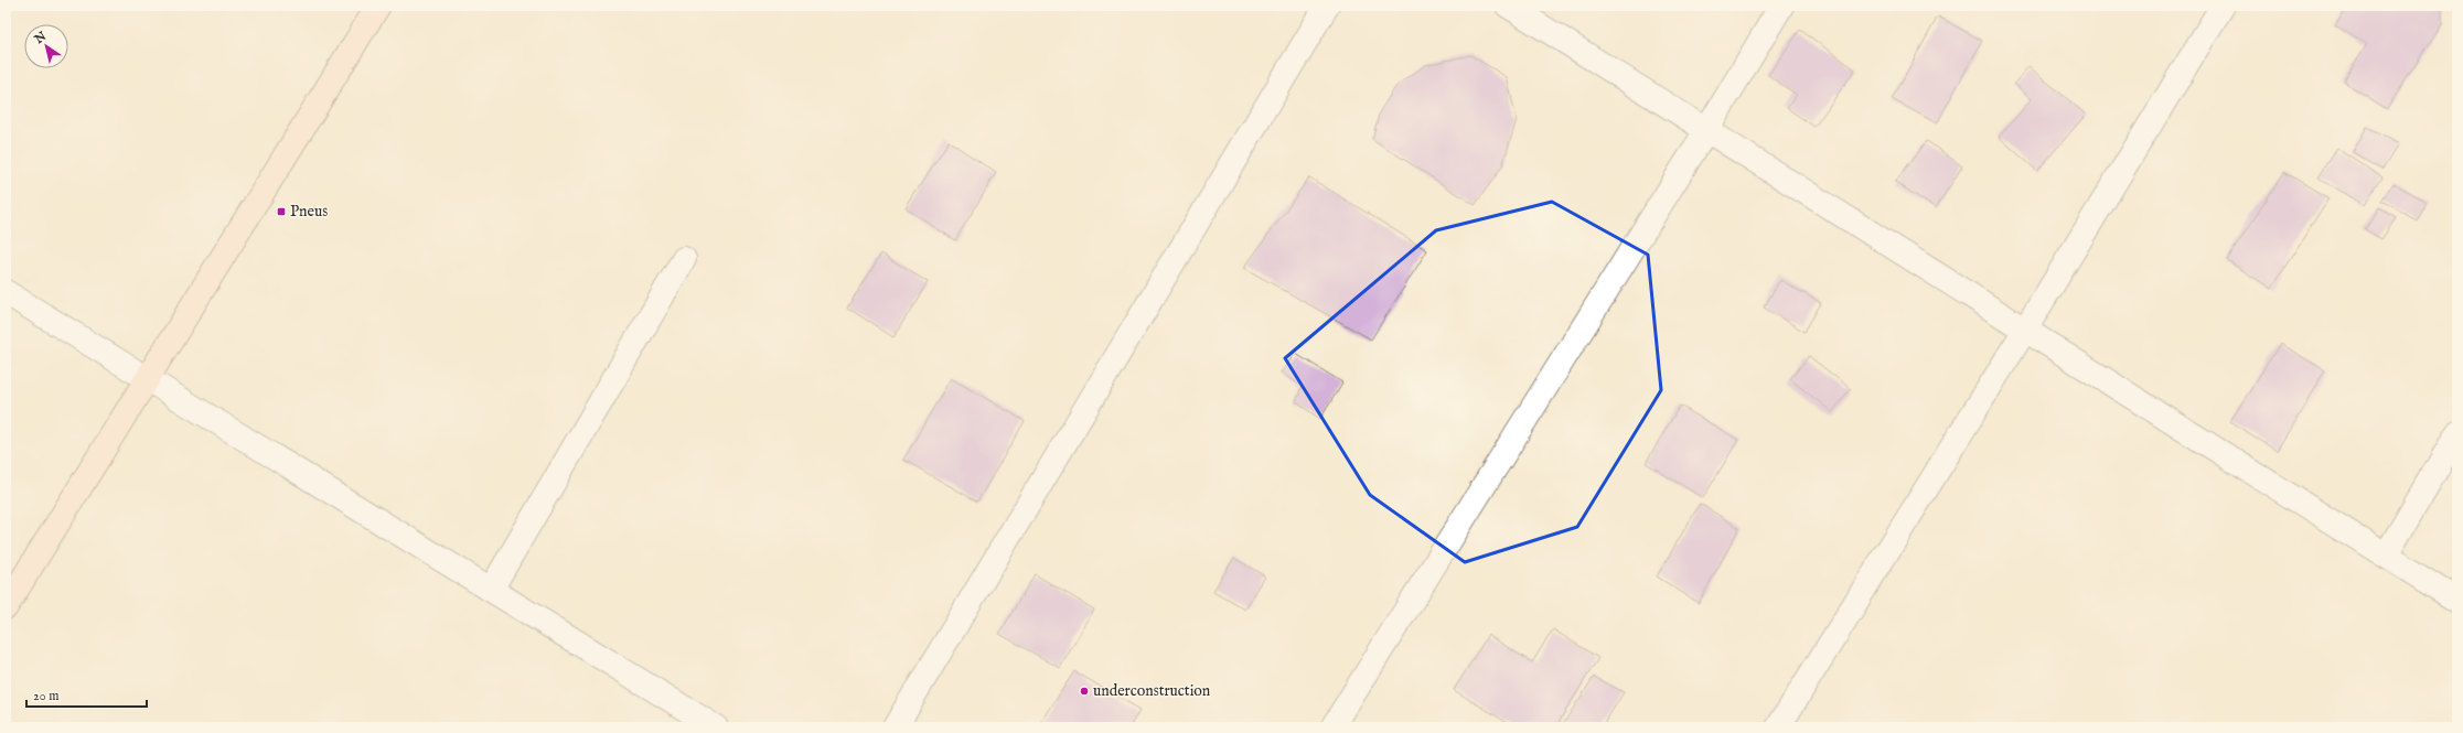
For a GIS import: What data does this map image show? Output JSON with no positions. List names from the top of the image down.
{
  "places": {
    "transit": ["Pneus"],
    "other": ["underconstruction"]
  },
  "scale_bar": "20 m",
  "north": "top left"
}
